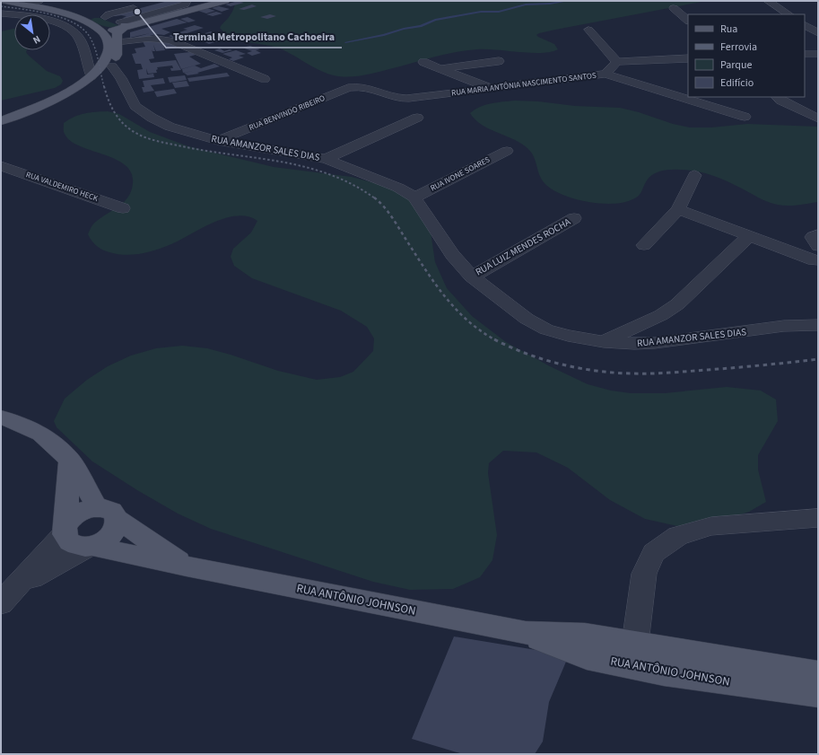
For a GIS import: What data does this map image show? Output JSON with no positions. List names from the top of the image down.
{
  "streets": {
    "main road": ["RUA ANTÔNIO JOHNSON"],
    "street": [
      "RUA MARIA ANTÔNIA NASCIMENTO SANTOS",
      "RUA BENVINDO RIBEIRO",
      "RUA AMANZOR SALES DIAS",
      "RUA IVONE SOARES",
      "RUA VALDEMIRO HECK",
      "RUA LUIZ MENDES ROCHA"
    ]
  },
  "crossings": [
    ["RUA MARIA ANTÔNIA NASCIMENTO SANTOS", "RUA BENVINDO RIBEIRO"],
    ["RUA BENVINDO RIBEIRO", "RUA AMANZOR SALES DIAS"],
    ["RUA AMANZOR SALES DIAS", "RUA IVONE SOARES"],
    ["RUA AMANZOR SALES DIAS", "RUA LUIZ MENDES ROCHA"]
  ],
  "places": ["Terminal Metropolitano Cachoeira"],
  "legend": [
    "Rua",
    "Ferrovia",
    "Parque",
    "Edifício"
  ],
  "north": "bottom right"
}
